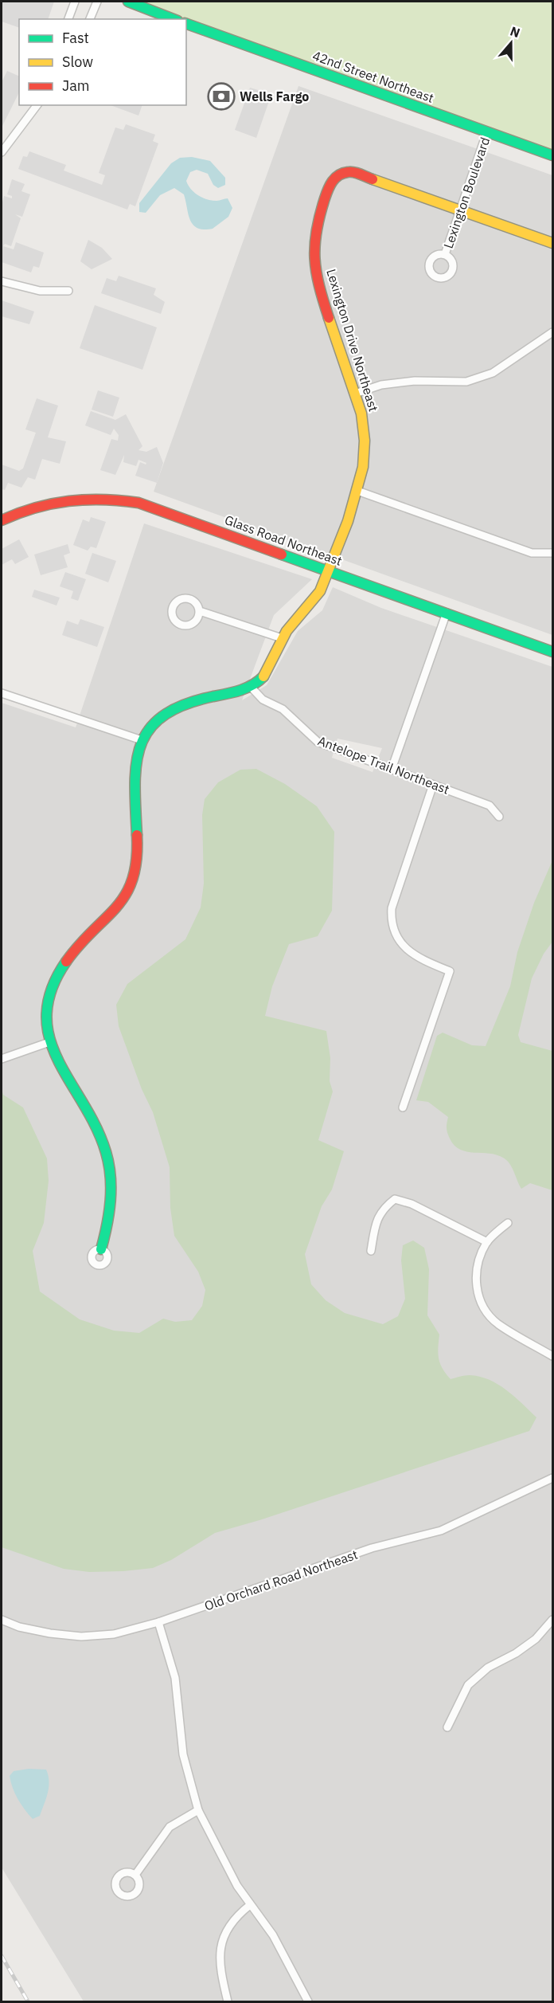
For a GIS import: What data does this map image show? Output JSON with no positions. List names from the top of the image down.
{
  "streets": {
    "street": [
      "42nd Street Northeast",
      "Lexington Boulevard",
      "Lexington Drive Northeast",
      "Glass Road Northeast",
      "Antelope Trail Northeast",
      "Old Orchard Road Northeast"
    ]
  },
  "crossings": [
    ["42nd Street Northeast", "Lexington Boulevard"],
    ["Lexington Boulevard", "Lexington Drive Northeast"],
    ["Lexington Drive Northeast", "Glass Road Northeast"],
    ["Lexington Drive Northeast", "Antelope Trail Northeast"]
  ],
  "places": {
    "bank": ["Wells Fargo"]
  },
  "legend": ["Fast", "Slow", "Jam"],
  "north": "top"
}
